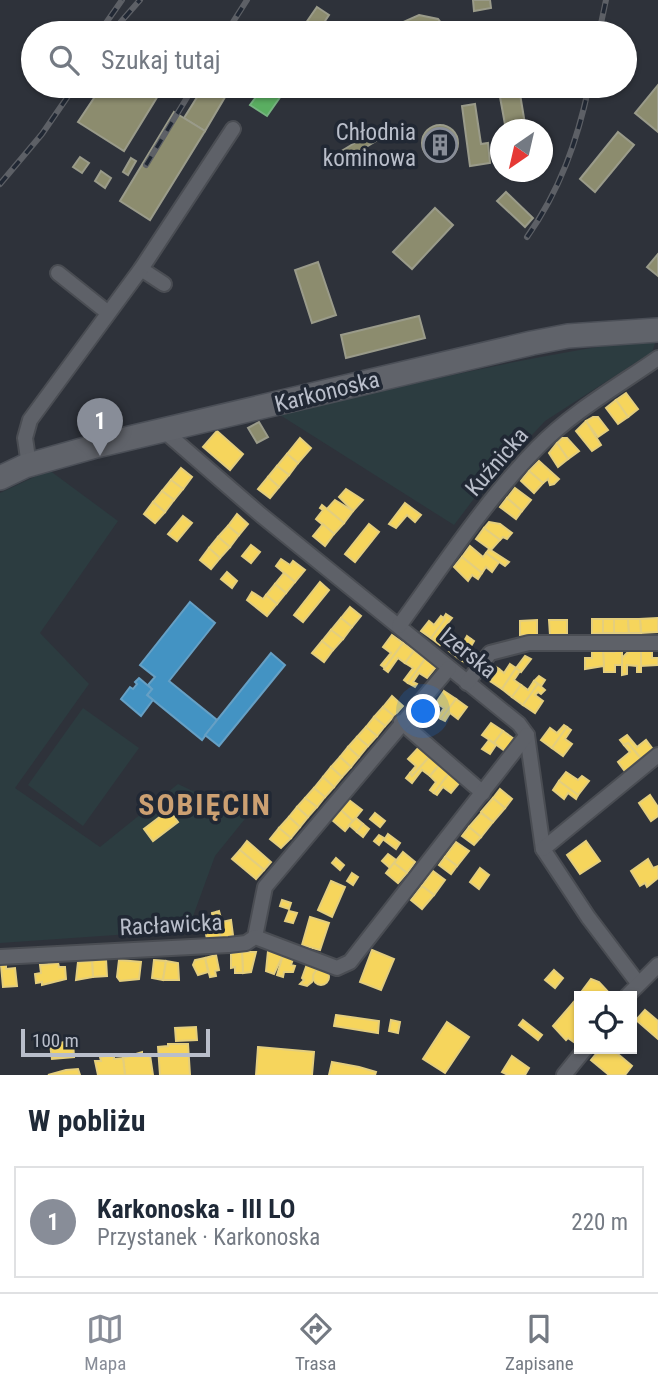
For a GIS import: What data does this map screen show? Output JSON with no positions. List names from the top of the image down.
{
  "streets": {
    "main road": ["Karkonoska"],
    "street": ["Kuźnicka", "Izerska", "Racławicka"]
  },
  "crossings": [
    ["Karkonoska", "Izerska"],
    ["Kuźnicka", "Izerska"]
  ],
  "districts": ["SOBIĘCIN"],
  "places": {
    "building": ["Chłodnia kominowa"]
  },
  "scale_bar": "100 m",
  "north": "bottom left",
  "page": {
    "search": "Szukaj tutaj",
    "pins": "1",
    "scale": "100 m",
    "heading": "W pobliżu",
    "list": [
      {
        "mark": "1",
        "name": "Karkonoska - III LO",
        "note": "Przystanek · Karkonoska",
        "value": "220 m"
      }
    ],
    "nav": ["Mapa", "Trasa", "Zapisane"]
  }
}
